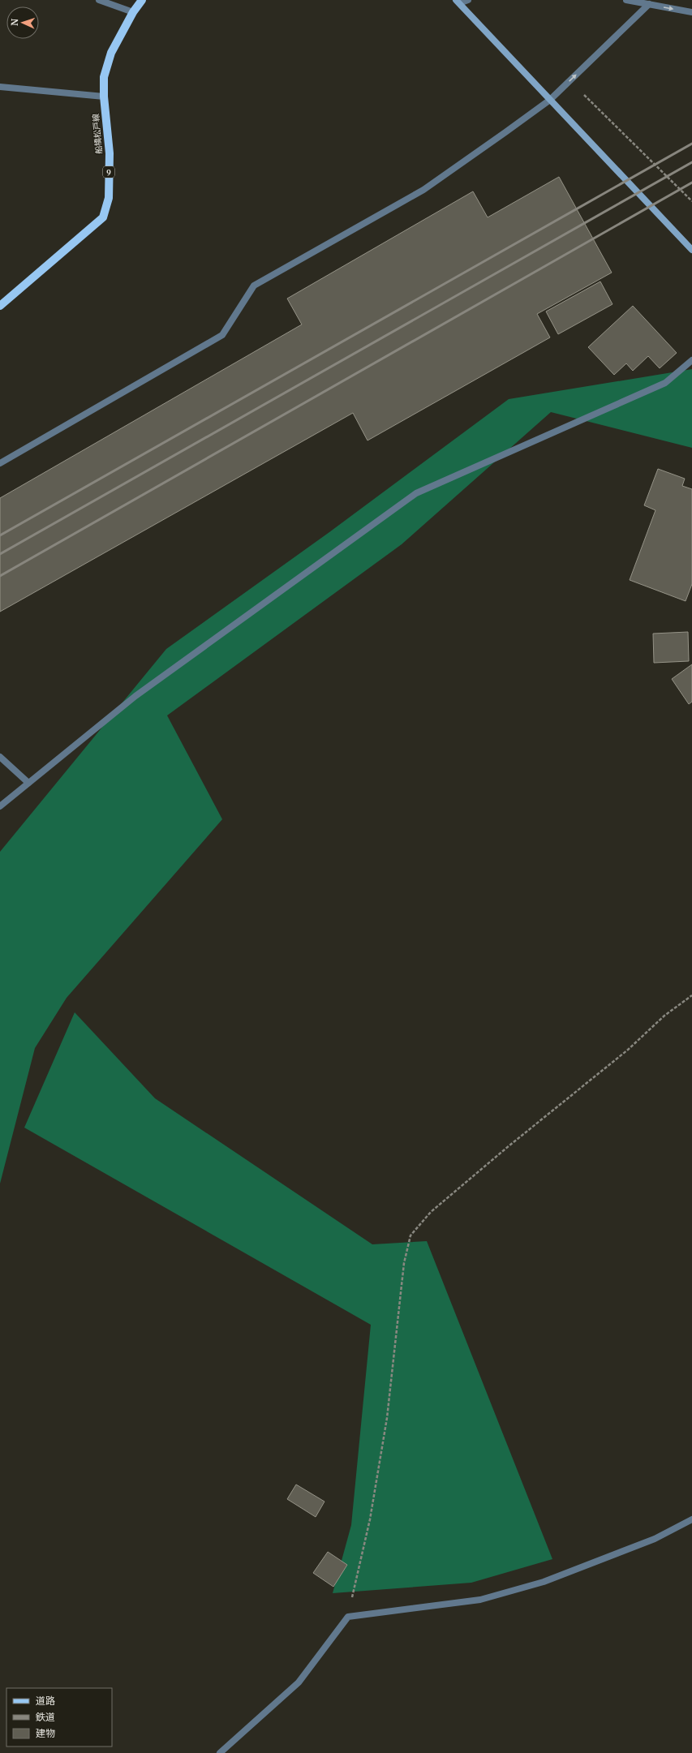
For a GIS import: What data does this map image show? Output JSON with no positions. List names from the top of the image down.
{
  "streets": {
    "main road": ["船橋松戸線", "9"]
  },
  "legend": ["道路", "鉄道", "建物"],
  "north": "left"
}
